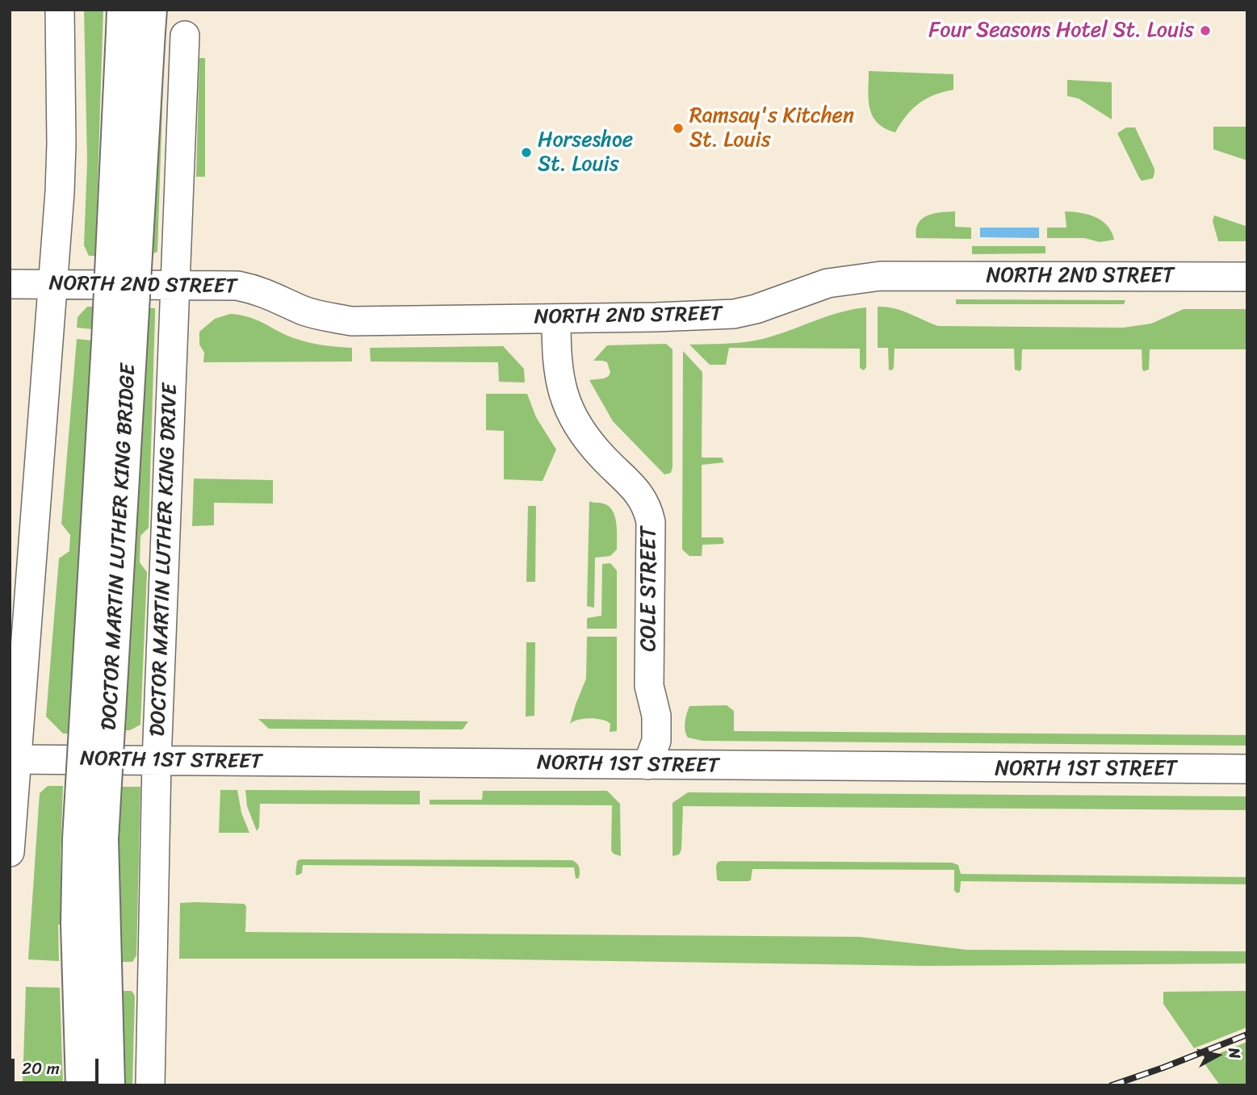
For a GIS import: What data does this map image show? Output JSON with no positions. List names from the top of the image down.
{
  "streets": {
    "main road": ["DOCTOR MARTIN LUTHER KING BRIDGE"],
    "street": [
      "NORTH 2ND STREET",
      "DOCTOR MARTIN LUTHER KING DRIVE",
      "COLE STREET",
      "NORTH 1ST STREET"
    ]
  },
  "crossings": [
    ["NORTH 2ND STREET", "DOCTOR MARTIN LUTHER KING DRIVE"],
    ["NORTH 2ND STREET", "COLE STREET"],
    ["DOCTOR MARTIN LUTHER KING DRIVE", "NORTH 1ST STREET"],
    ["COLE STREET", "NORTH 1ST STREET"]
  ],
  "places": ["Four Seasons Hotel St. Louis", "Ramsay's Kitchen St. Louis", "Horseshoe St. Louis"],
  "scale_bar": "20 m",
  "north": "right"
}
